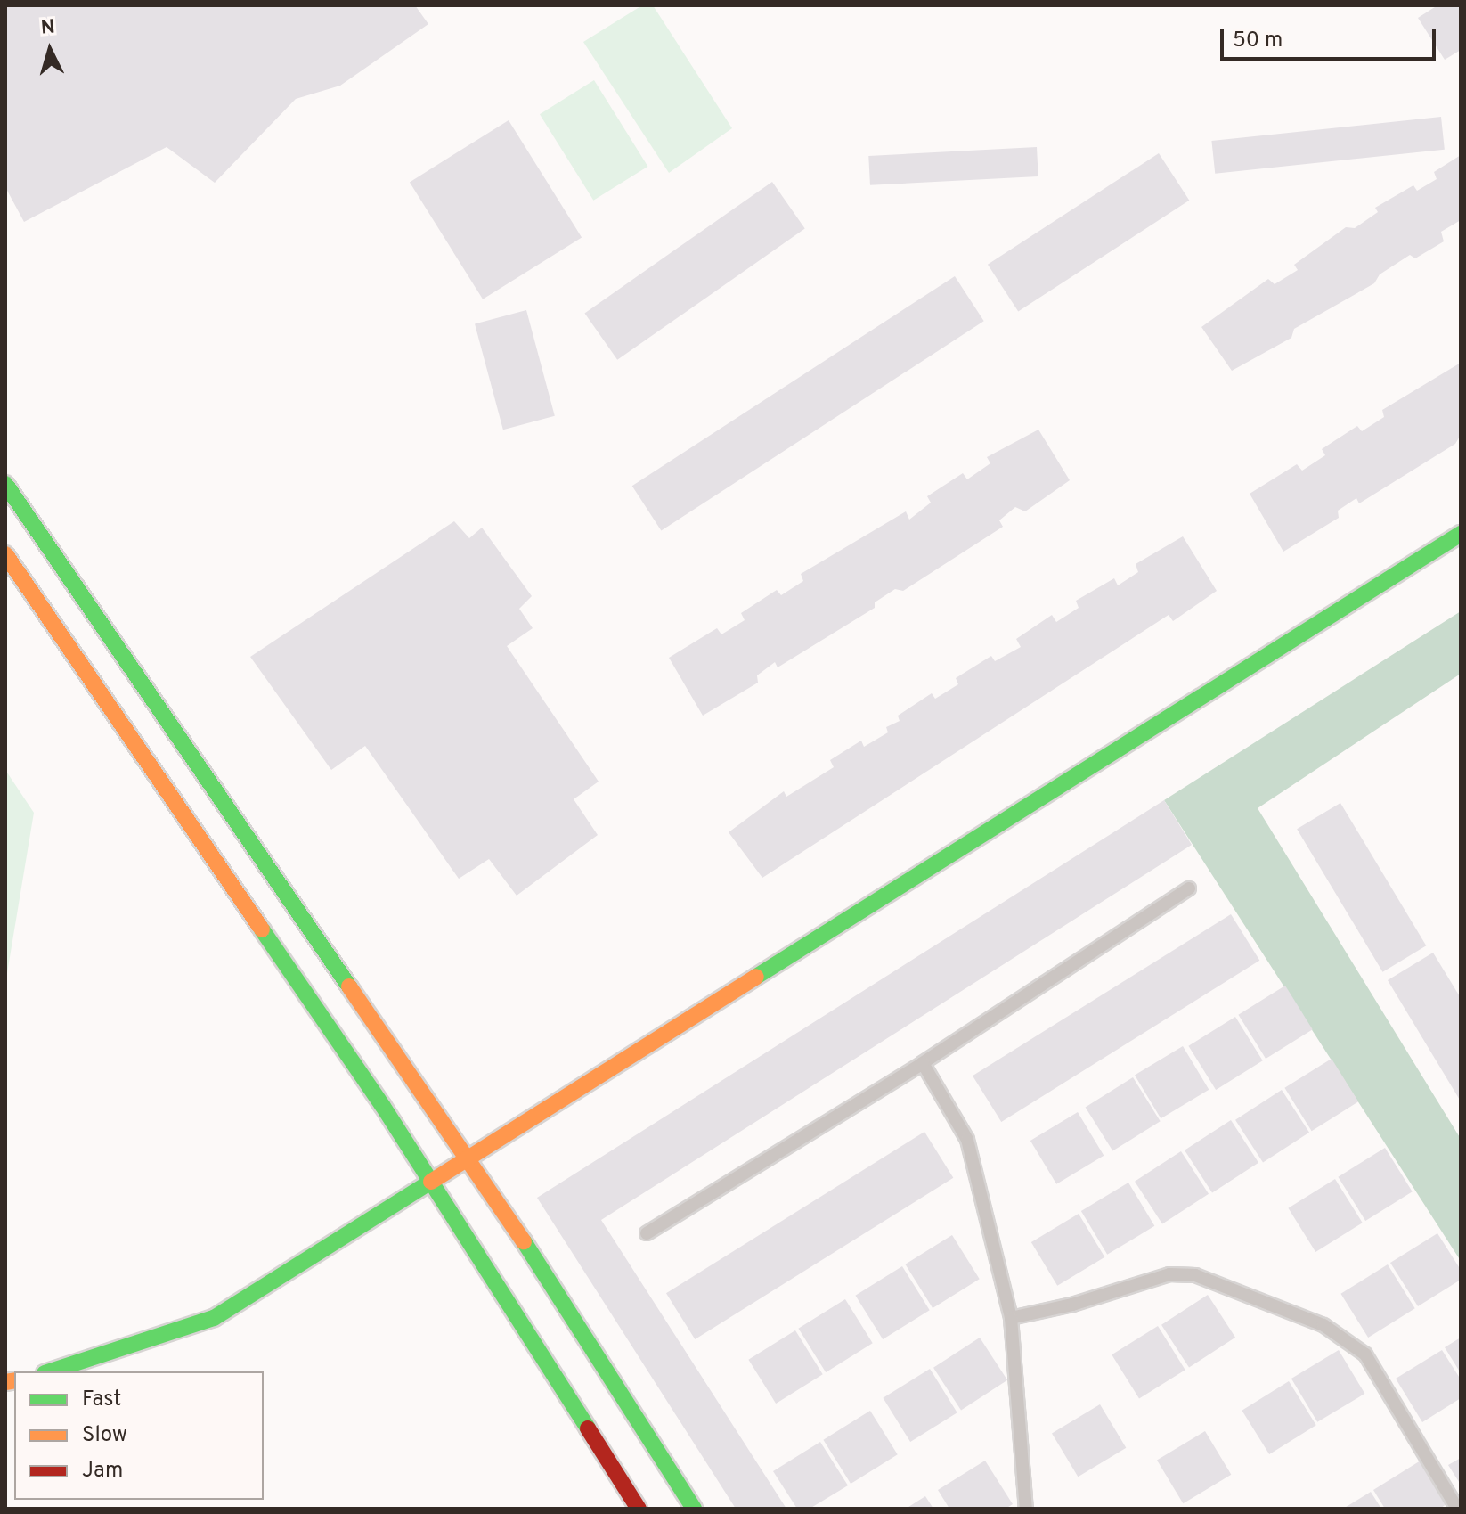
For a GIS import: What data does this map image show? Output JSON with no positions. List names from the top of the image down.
{
  "legend": ["Fast", "Slow", "Jam"],
  "scale_bar": "50 m",
  "north": "top"
}
